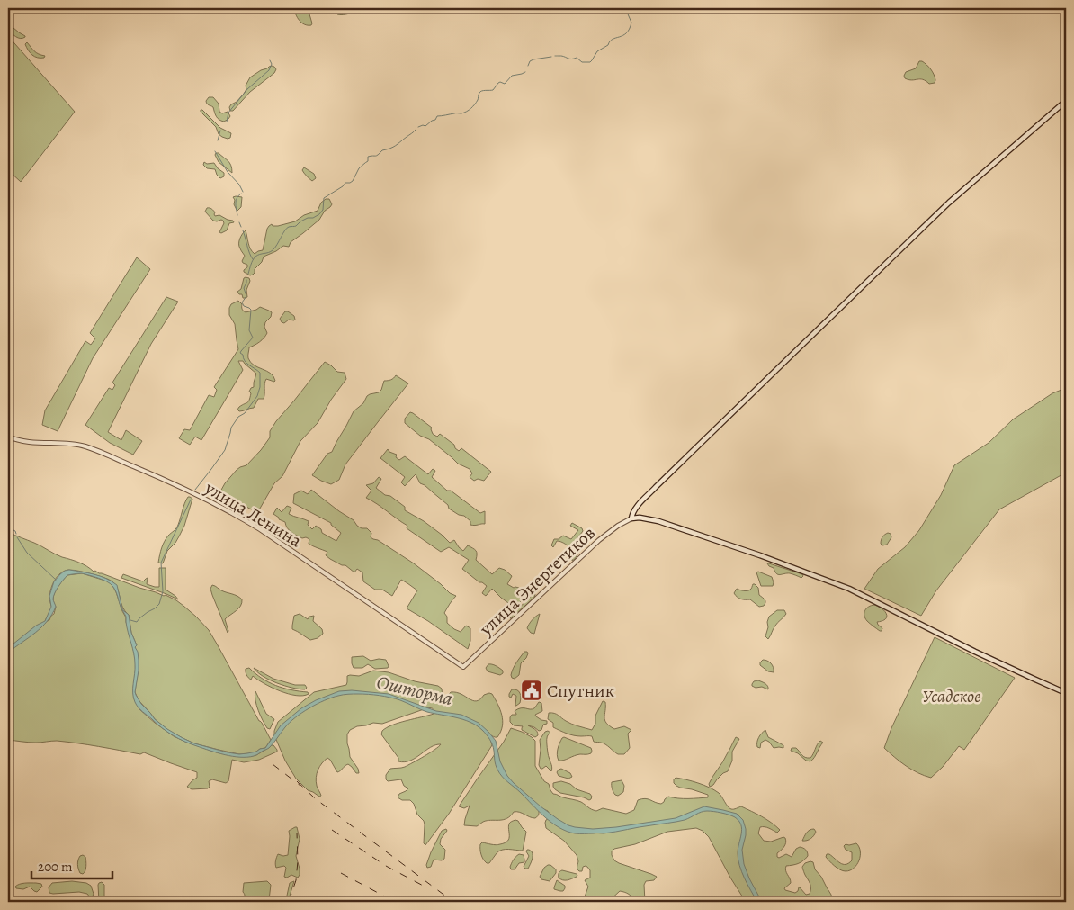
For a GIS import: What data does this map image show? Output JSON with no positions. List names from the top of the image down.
{
  "streets": {
    "street": ["улица Ленина", "улица Энергетиков"]
  },
  "crossings": [
    ["улица Ленина", "улица Энергетиков"]
  ],
  "water": ["Ошторма"],
  "parks": ["Усадское"],
  "places": {
    "public building": ["Спутник"]
  },
  "scale_bar": "200 m"
}
